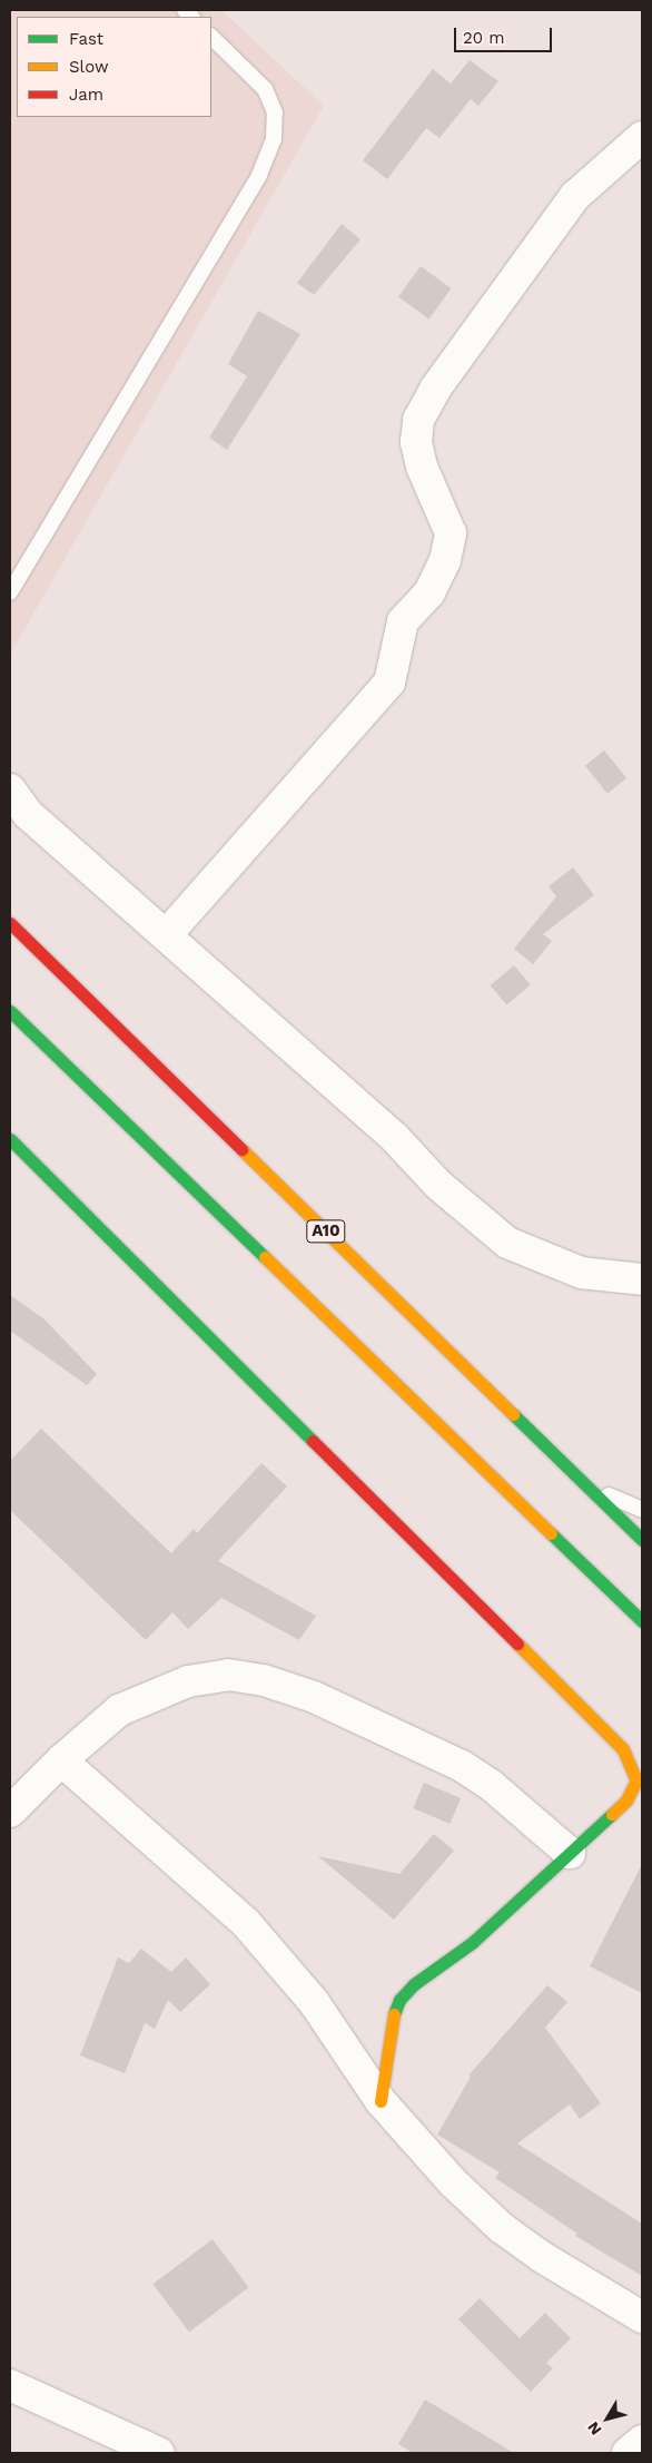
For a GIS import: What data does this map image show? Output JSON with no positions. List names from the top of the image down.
{
  "streets": {
    "main road": ["A10"]
  },
  "legend": ["Fast", "Slow", "Jam"],
  "scale_bar": "20 m",
  "north": "bottom left"
}
